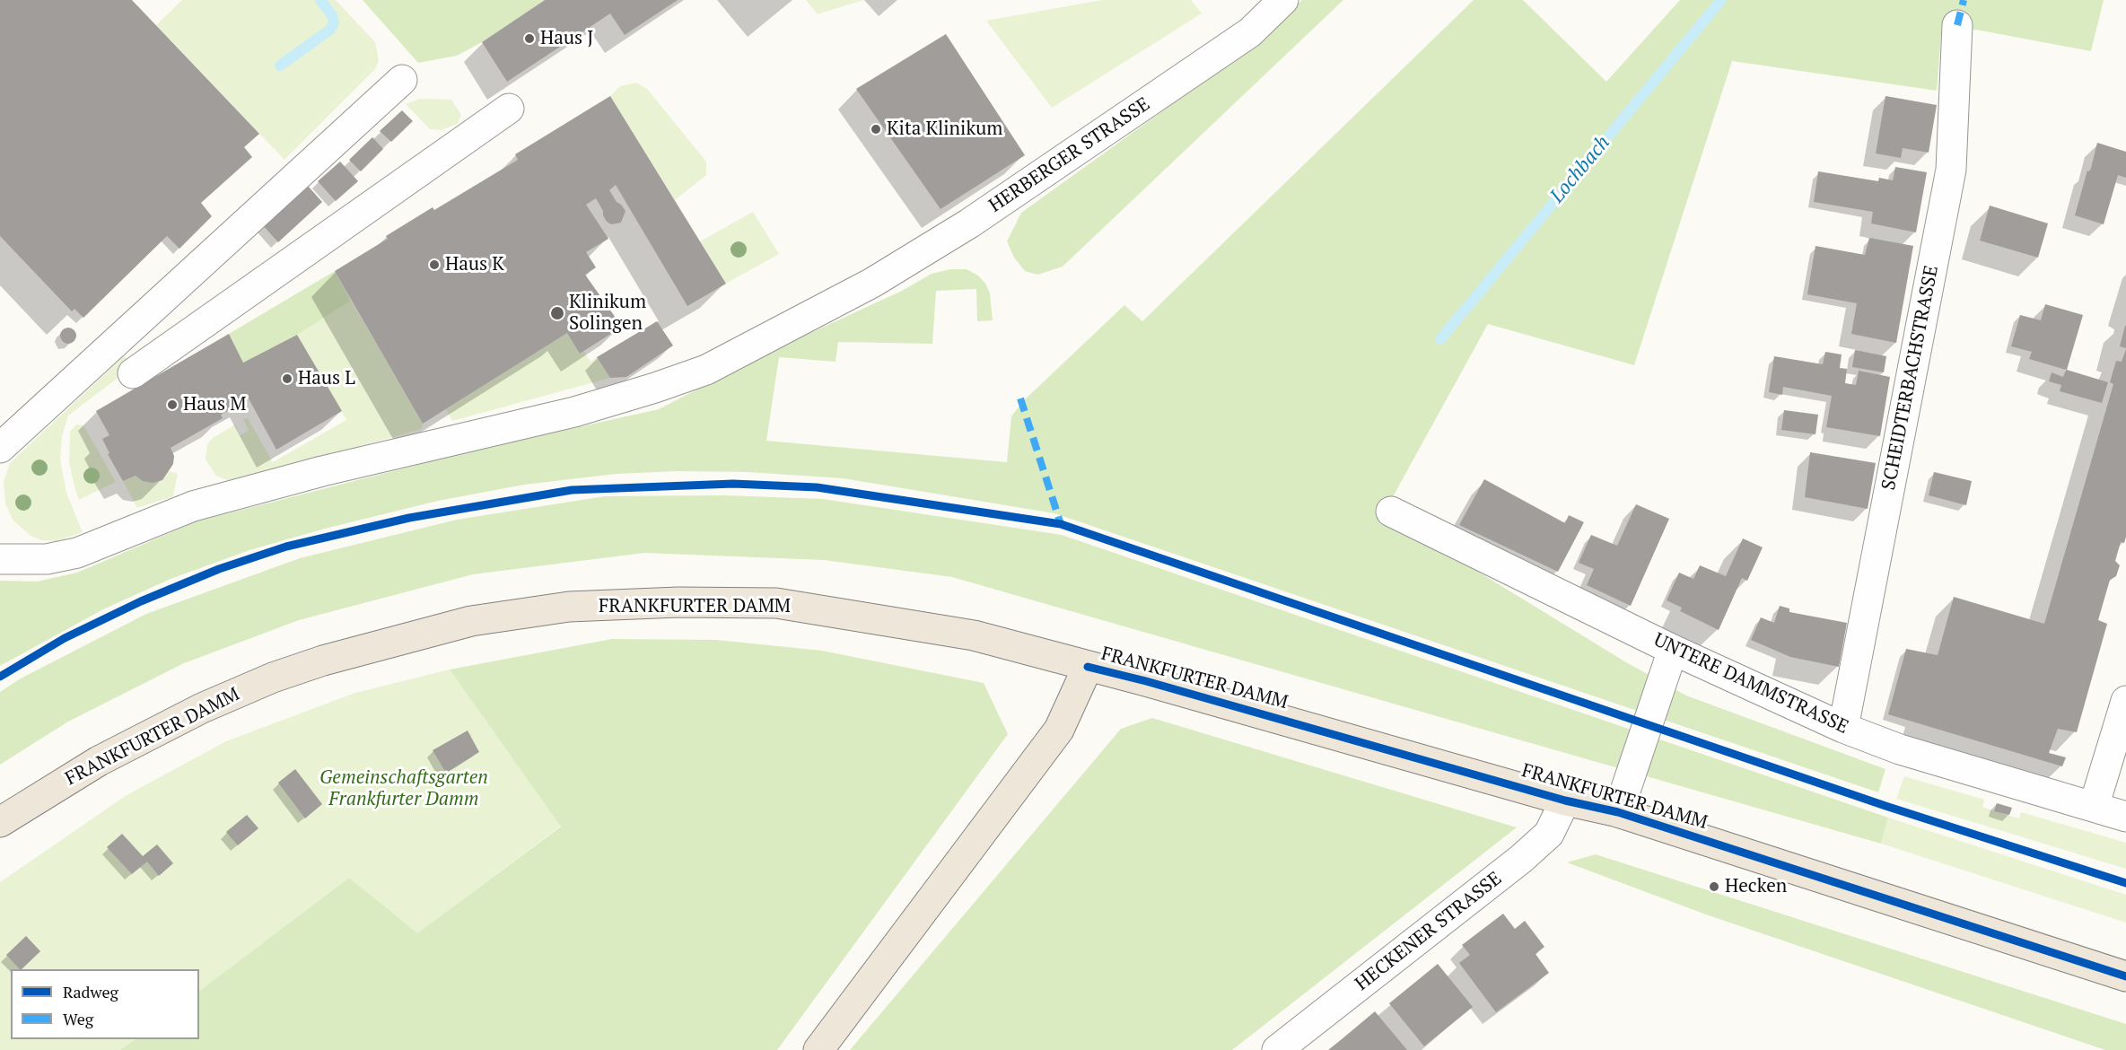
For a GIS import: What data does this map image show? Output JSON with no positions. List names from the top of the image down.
{
  "streets": {
    "main road": ["FRANKFURTER DAMM"],
    "street": [
      "HERBERGER STRASSE",
      "SCHEIDTERBACHSTRASSE",
      "UNTERE DAMMSTRASSE",
      "HECKENER STRASSE"
    ]
  },
  "crossings": [
    ["SCHEIDTERBACHSTRASSE", "UNTERE DAMMSTRASSE"],
    ["FRANKFURTER DAMM", "HECKENER STRASSE"]
  ],
  "water": ["Lochbach"],
  "parks": ["Gemeinschaftsgarten Frankfurter Damm"],
  "places": [
    "Haus J",
    "Kita Klinikum",
    "Haus K",
    "Klinikum Solingen",
    "Haus L",
    "Haus M",
    "Hecken"
  ],
  "legend": ["Radweg", "Weg"]
}
